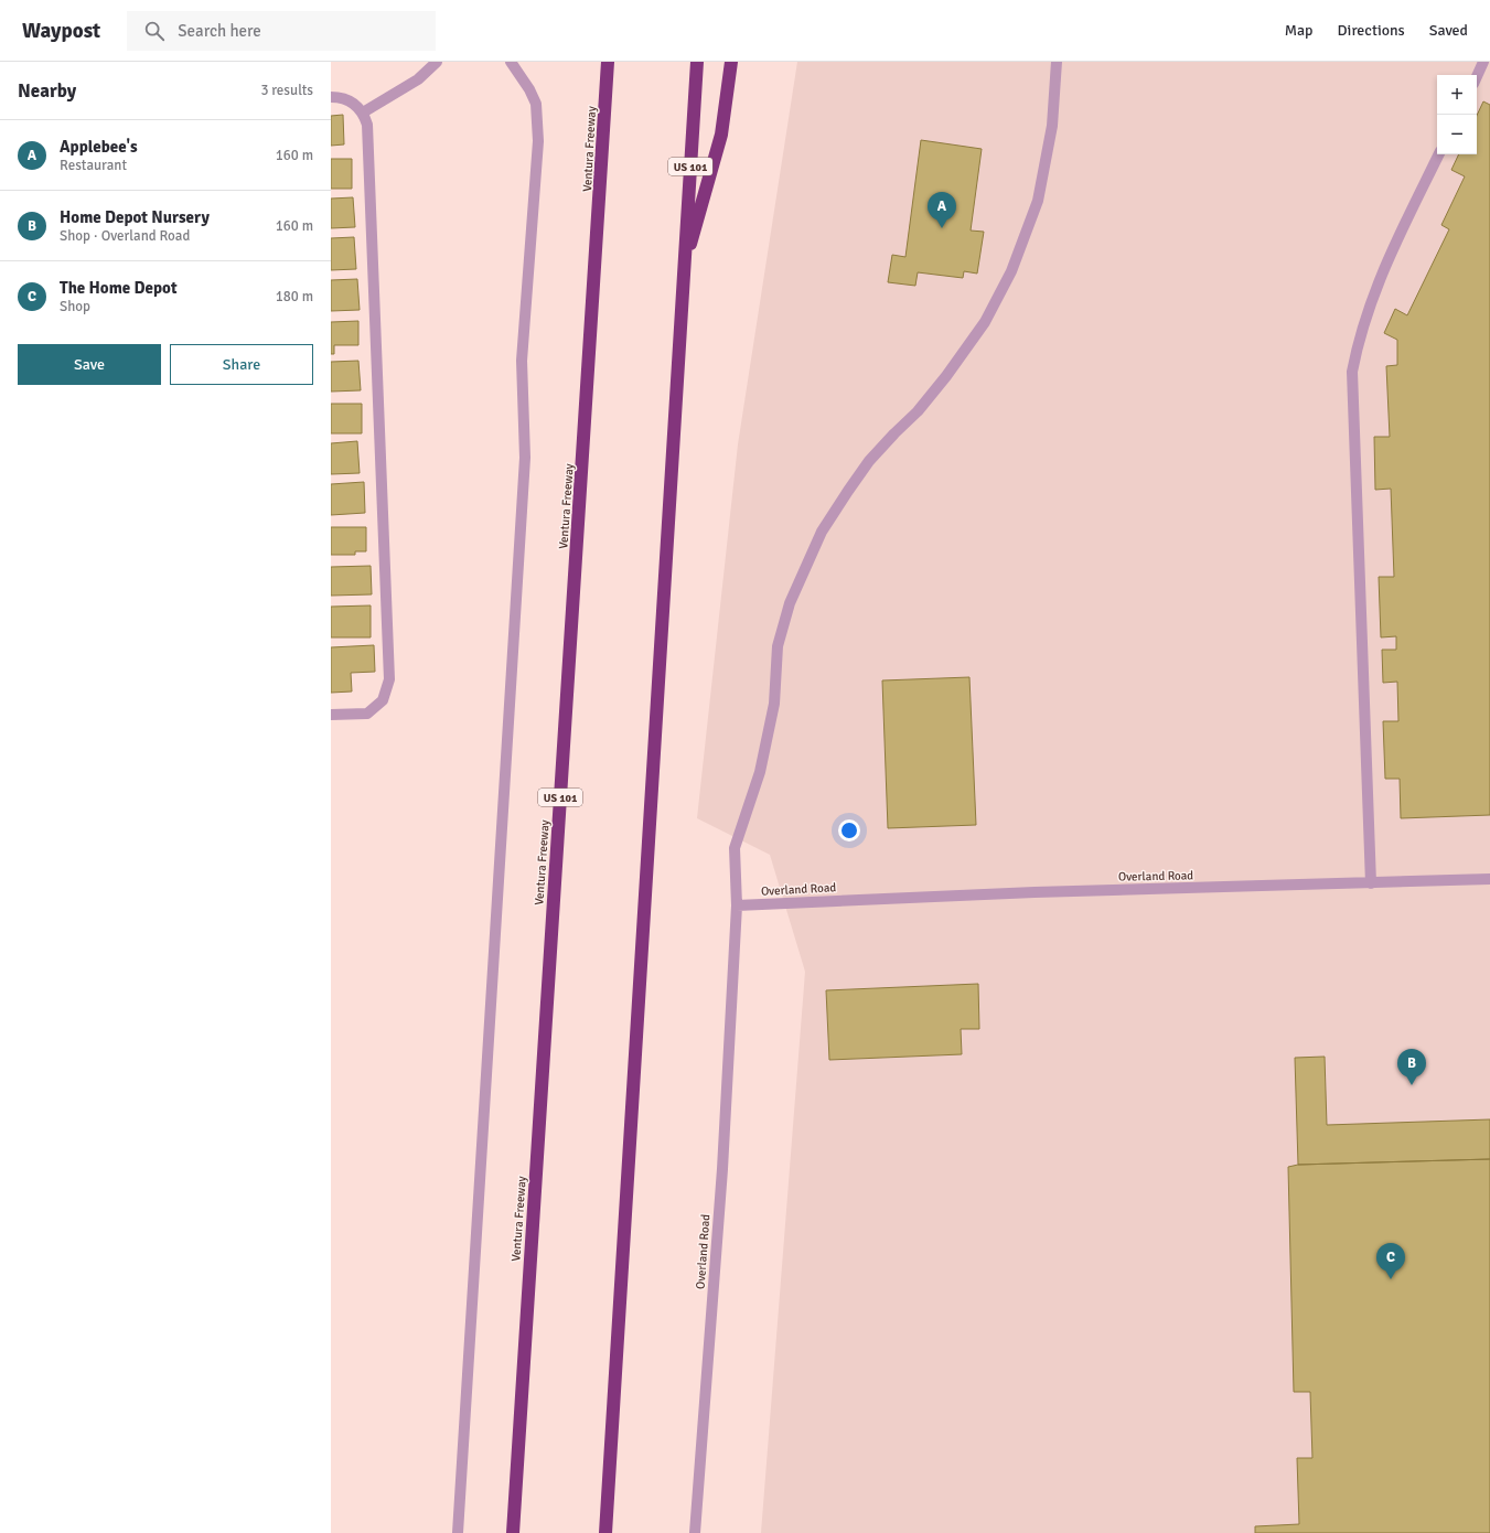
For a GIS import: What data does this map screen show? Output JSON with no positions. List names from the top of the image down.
{
  "streets": {
    "highway": ["Ventura Freeway", "US 101"],
    "street": ["Overland Road"]
  },
  "page": {
    "header": "Waypost",
    "search": "Search here",
    "nav": ["Map", "Directions", "Saved"],
    "heading": ["Nearby", "3 results"],
    "map_buttons": ["+", "−"],
    "list": [
      {
        "mark": "A",
        "name": "Applebee's",
        "note": "Restaurant",
        "value": "160 m"
      },
      {
        "mark": "B",
        "name": "Home Depot Nursery",
        "note": "Shop · Overland Road",
        "value": "160 m"
      },
      {
        "mark": "C",
        "name": "The Home Depot",
        "note": "Shop",
        "value": "180 m"
      }
    ],
    "pins": ["A", "B", "C"],
    "buttons": ["Save", "Share"]
  }
}
